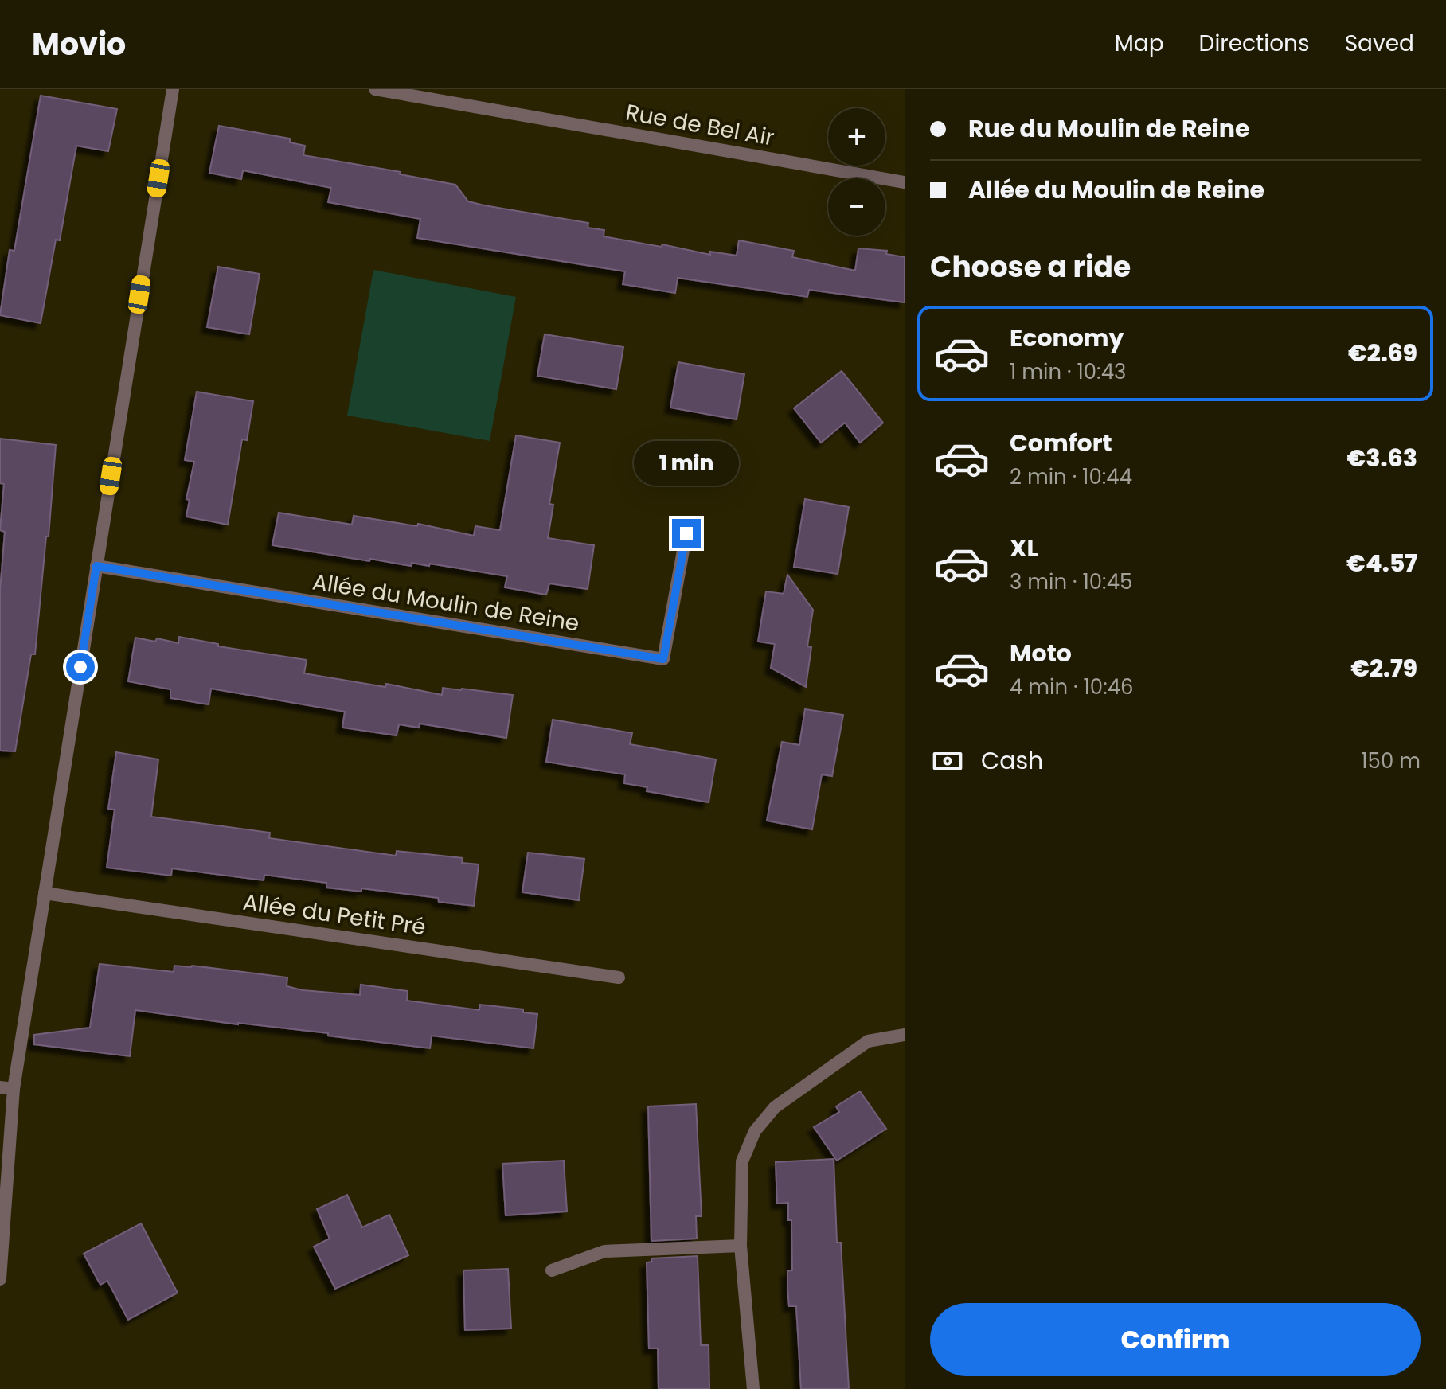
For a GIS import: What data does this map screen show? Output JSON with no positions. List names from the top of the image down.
{
  "streets": {
    "street": ["Rue de Bel Air", "Allée du Moulin de Reine", "Allée du Petit Pré"]
  },
  "page": {
    "header": "Movio",
    "nav": ["Map", "Directions", "Saved"],
    "banner": ["Rue du Moulin de Reine", "Allée du Moulin de Reine"],
    "map_buttons": ["+", "−"],
    "heading": "Choose a ride",
    "list": [
      {
        "name": "Economy",
        "note": "1 min · 10:43",
        "value": "€2.69"
      },
      {
        "name": "Comfort",
        "note": "2 min · 10:44",
        "value": "€3.63"
      },
      {
        "name": "XL",
        "note": "3 min · 10:45",
        "value": "€4.57"
      },
      {
        "name": "Moto",
        "note": "4 min · 10:46",
        "value": "€2.79"
      }
    ],
    "bubble": "1 min",
    "pay": ["Cash", "150 m"],
    "buttons": "Confirm"
  }
}
